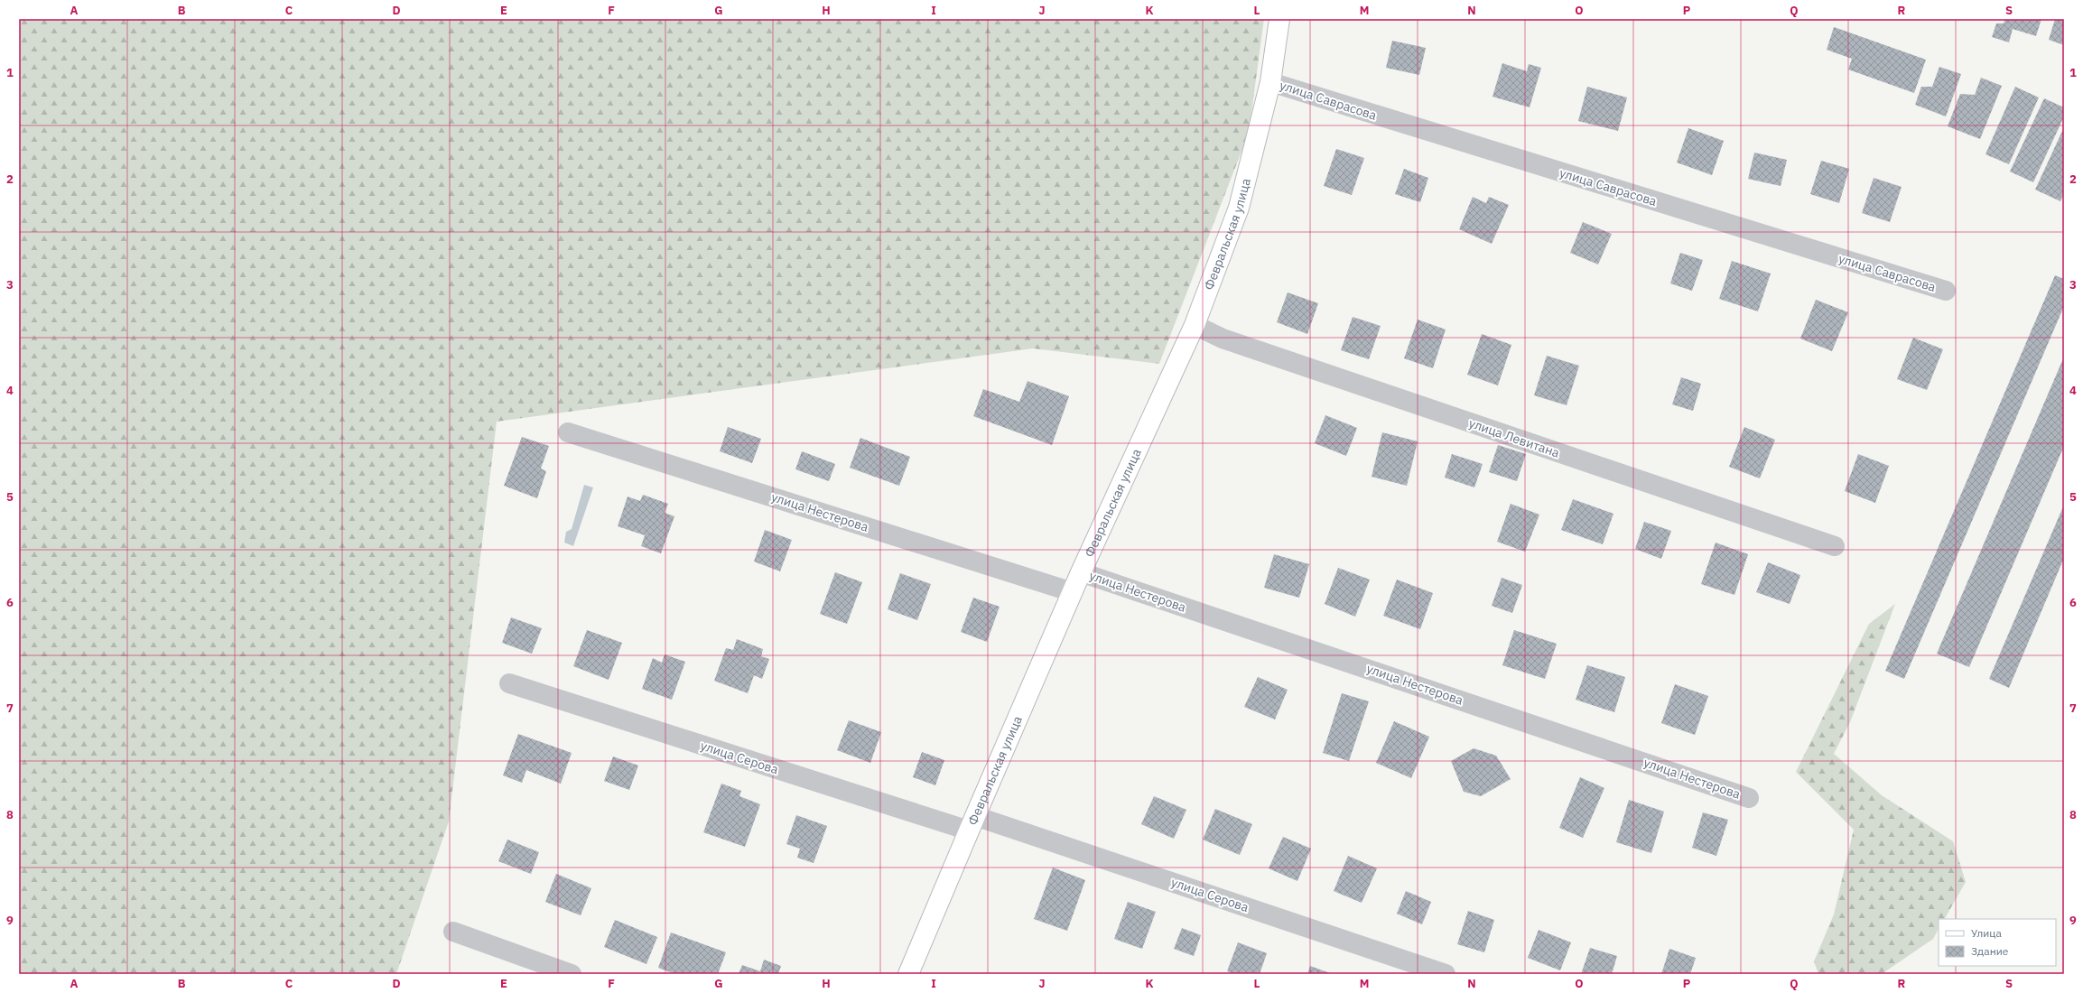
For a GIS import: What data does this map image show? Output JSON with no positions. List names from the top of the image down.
{
  "streets": {
    "main road": ["Февральская улица"],
    "street": [
      "улица Саврасова",
      "улица Левитана",
      "улица Нестерова",
      "улица Серова"
    ]
  },
  "crossings": [
    ["улица Саврасова", "Февральская улица"],
    ["Февральская улица", "улица Левитана"],
    ["Февральская улица", "улица Нестерова"],
    ["Февральская улица", "улица Серова"]
  ],
  "legend": ["Улица", "Здание"],
  "grid": {
    "columns": [
      "A",
      "B",
      "C",
      "D",
      "E",
      "F",
      "G",
      "H",
      "I",
      "J",
      "K",
      "L",
      "M",
      "N",
      "O",
      "P",
      "Q",
      "R",
      "S"
    ],
    "rows": [
      "1",
      "2",
      "3",
      "4",
      "5",
      "6",
      "7",
      "8",
      "9"
    ]
  }
}
